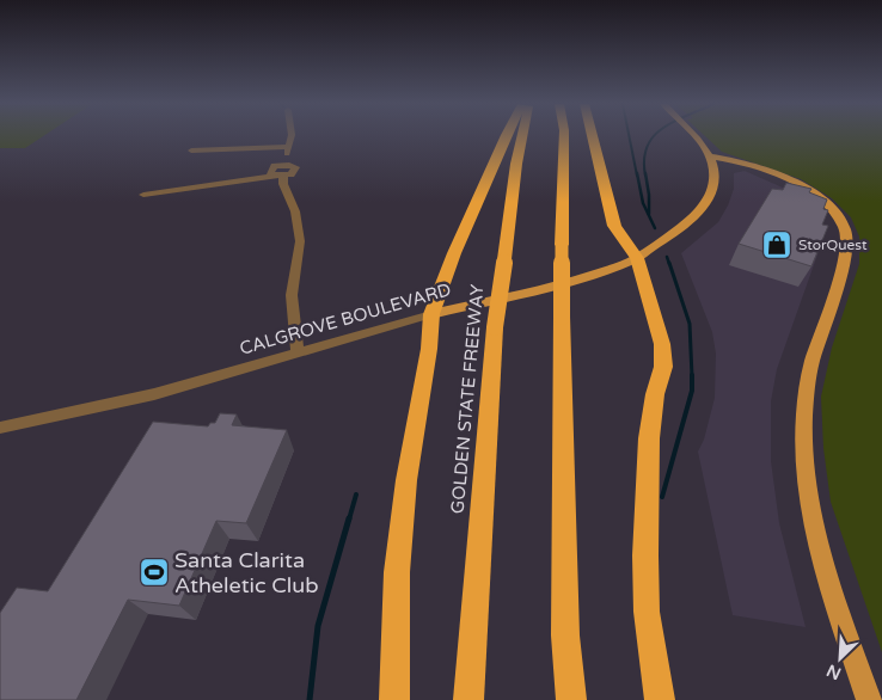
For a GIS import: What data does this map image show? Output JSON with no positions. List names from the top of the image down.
{
  "streets": {
    "highway": ["GOLDEN STATE FREEWAY"],
    "main road": ["CALGROVE BOULEVARD"]
  },
  "places": {
    "shop": ["StorQuest"],
    "sports": ["Santa Clarita Atheletic Club"]
  },
  "north": "bottom left"
}
